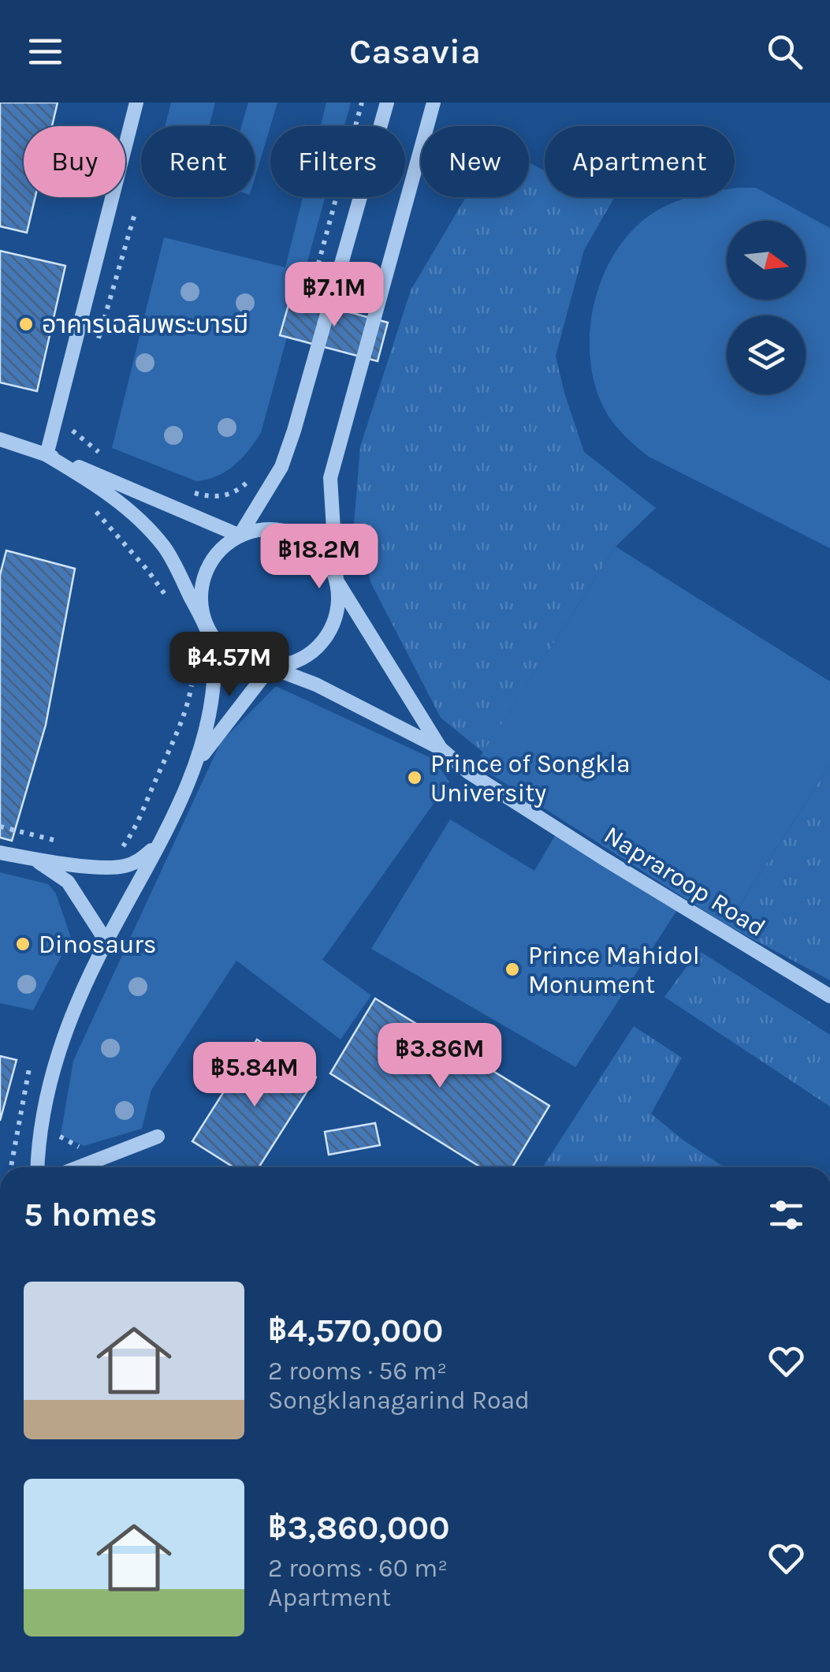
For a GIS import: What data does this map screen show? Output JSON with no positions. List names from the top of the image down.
{
  "streets": {
    "street": ["Napraroop Road"]
  },
  "places": [
    "อาคารเฉลิมพระบารมี",
    "Prince of Songkla University",
    "Dinosaurs",
    "Prince Mahidol Monument"
  ],
  "north": "right",
  "page": {
    "header": "Casavia",
    "chip": [
      "Buy",
      "Rent",
      "Filters",
      "New",
      "Apartment"
    ],
    "price": [
      "฿7.1M",
      "฿18.2M",
      "฿4.57M",
      "฿3.86M",
      "฿5.84M"
    ],
    "heading": "5 homes",
    "list": [
      {
        "name": "฿4,570,000",
        "note": "2 rooms · 56 m² · Songklanagarind Road"
      },
      {
        "name": "฿3,860,000",
        "note": "2 rooms · 60 m² · Apartment"
      }
    ]
  }
}
